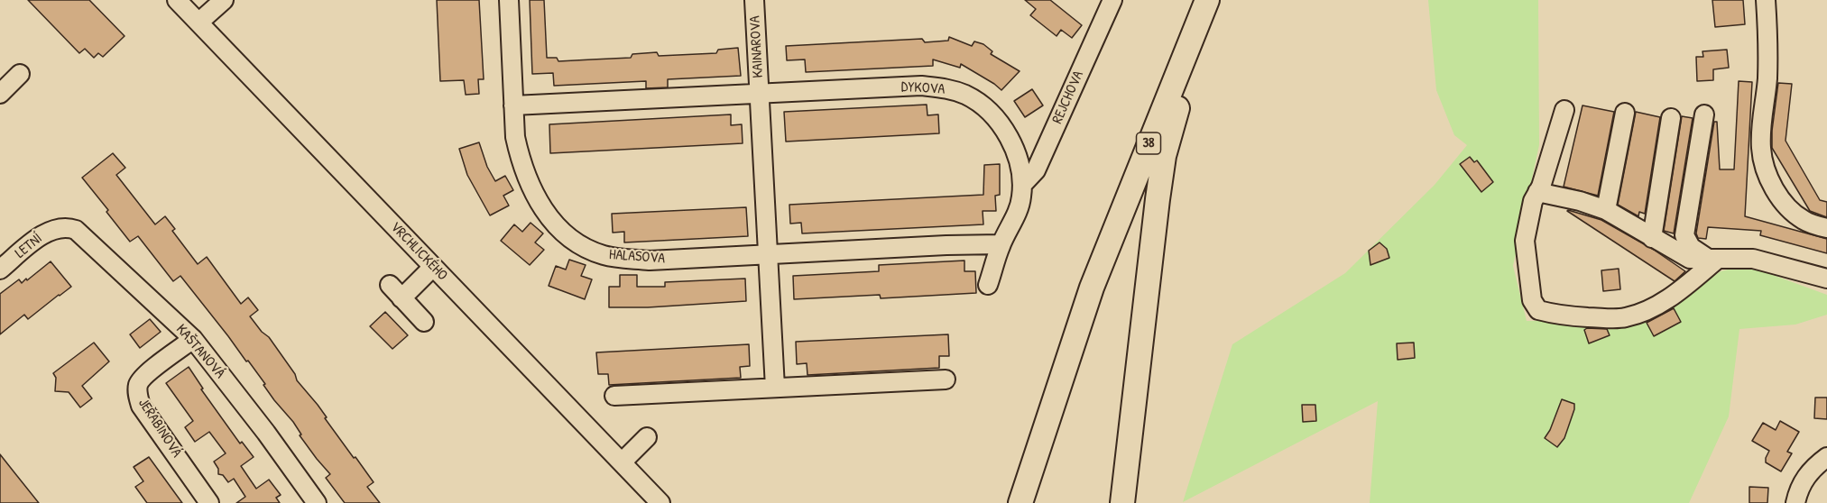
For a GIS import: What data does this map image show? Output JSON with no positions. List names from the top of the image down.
{
  "streets": {
    "main road": ["38"],
    "street": [
      "KAINAROVA",
      "DYKOVA",
      "REJCHOVA",
      "LETNÍ",
      "VRCHLICKÉHO",
      "HALASOVA",
      "KAŠTANOVÁ",
      "JEŘABINOVÁ"
    ]
  },
  "crossings": [
    ["KAINAROVA", "DYKOVA"],
    ["DYKOVA", "REJCHOVA"],
    ["DYKOVA", "HALASOVA"],
    ["LETNÍ", "KAŠTANOVÁ"],
    ["KAŠTANOVÁ", "JEŘABINOVÁ"]
  ]
}
